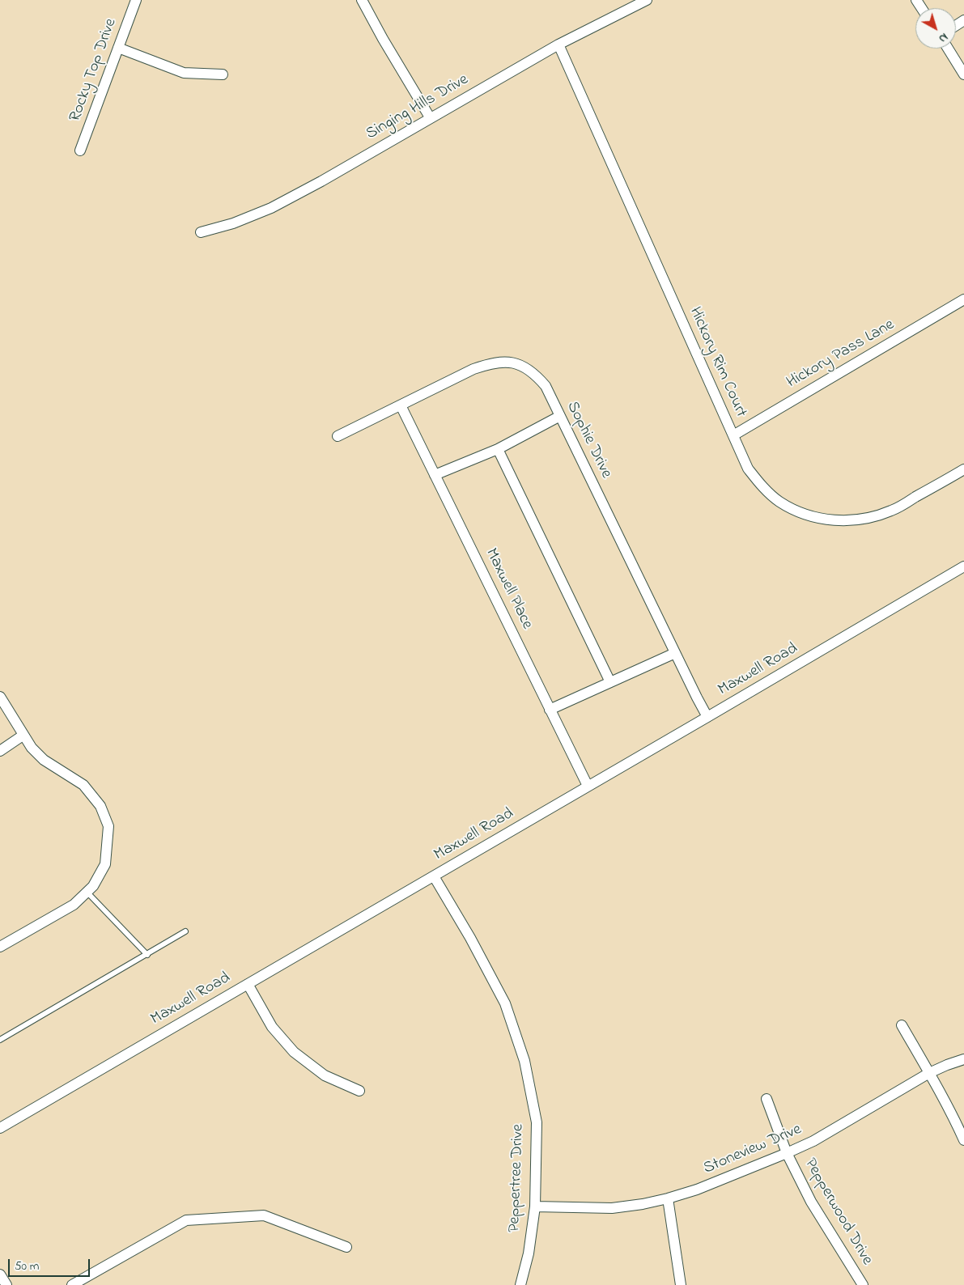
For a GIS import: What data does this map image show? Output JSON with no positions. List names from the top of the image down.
{
  "streets": {
    "street": [
      "Rocky Top Drive",
      "Singing Hills Drive",
      "Hickory Pass Lane",
      "Hickory Rim Court",
      "Sophie Drive",
      "Maxwell Place",
      "Maxwell Road",
      "Stoneview Drive",
      "Peppertree Drive",
      "Pepperwood Drive"
    ]
  },
  "crossings": [
    ["Singing Hills Drive", "Hickory Rim Court"],
    ["Hickory Pass Lane", "Hickory Rim Court"],
    ["Sophie Drive", "Maxwell Place"],
    ["Sophie Drive", "Maxwell Road"],
    ["Maxwell Place", "Maxwell Road"],
    ["Maxwell Road", "Peppertree Drive"],
    ["Stoneview Drive", "Peppertree Drive"],
    ["Stoneview Drive", "Pepperwood Drive"]
  ],
  "scale_bar": "50 m",
  "north": "bottom right"
}
